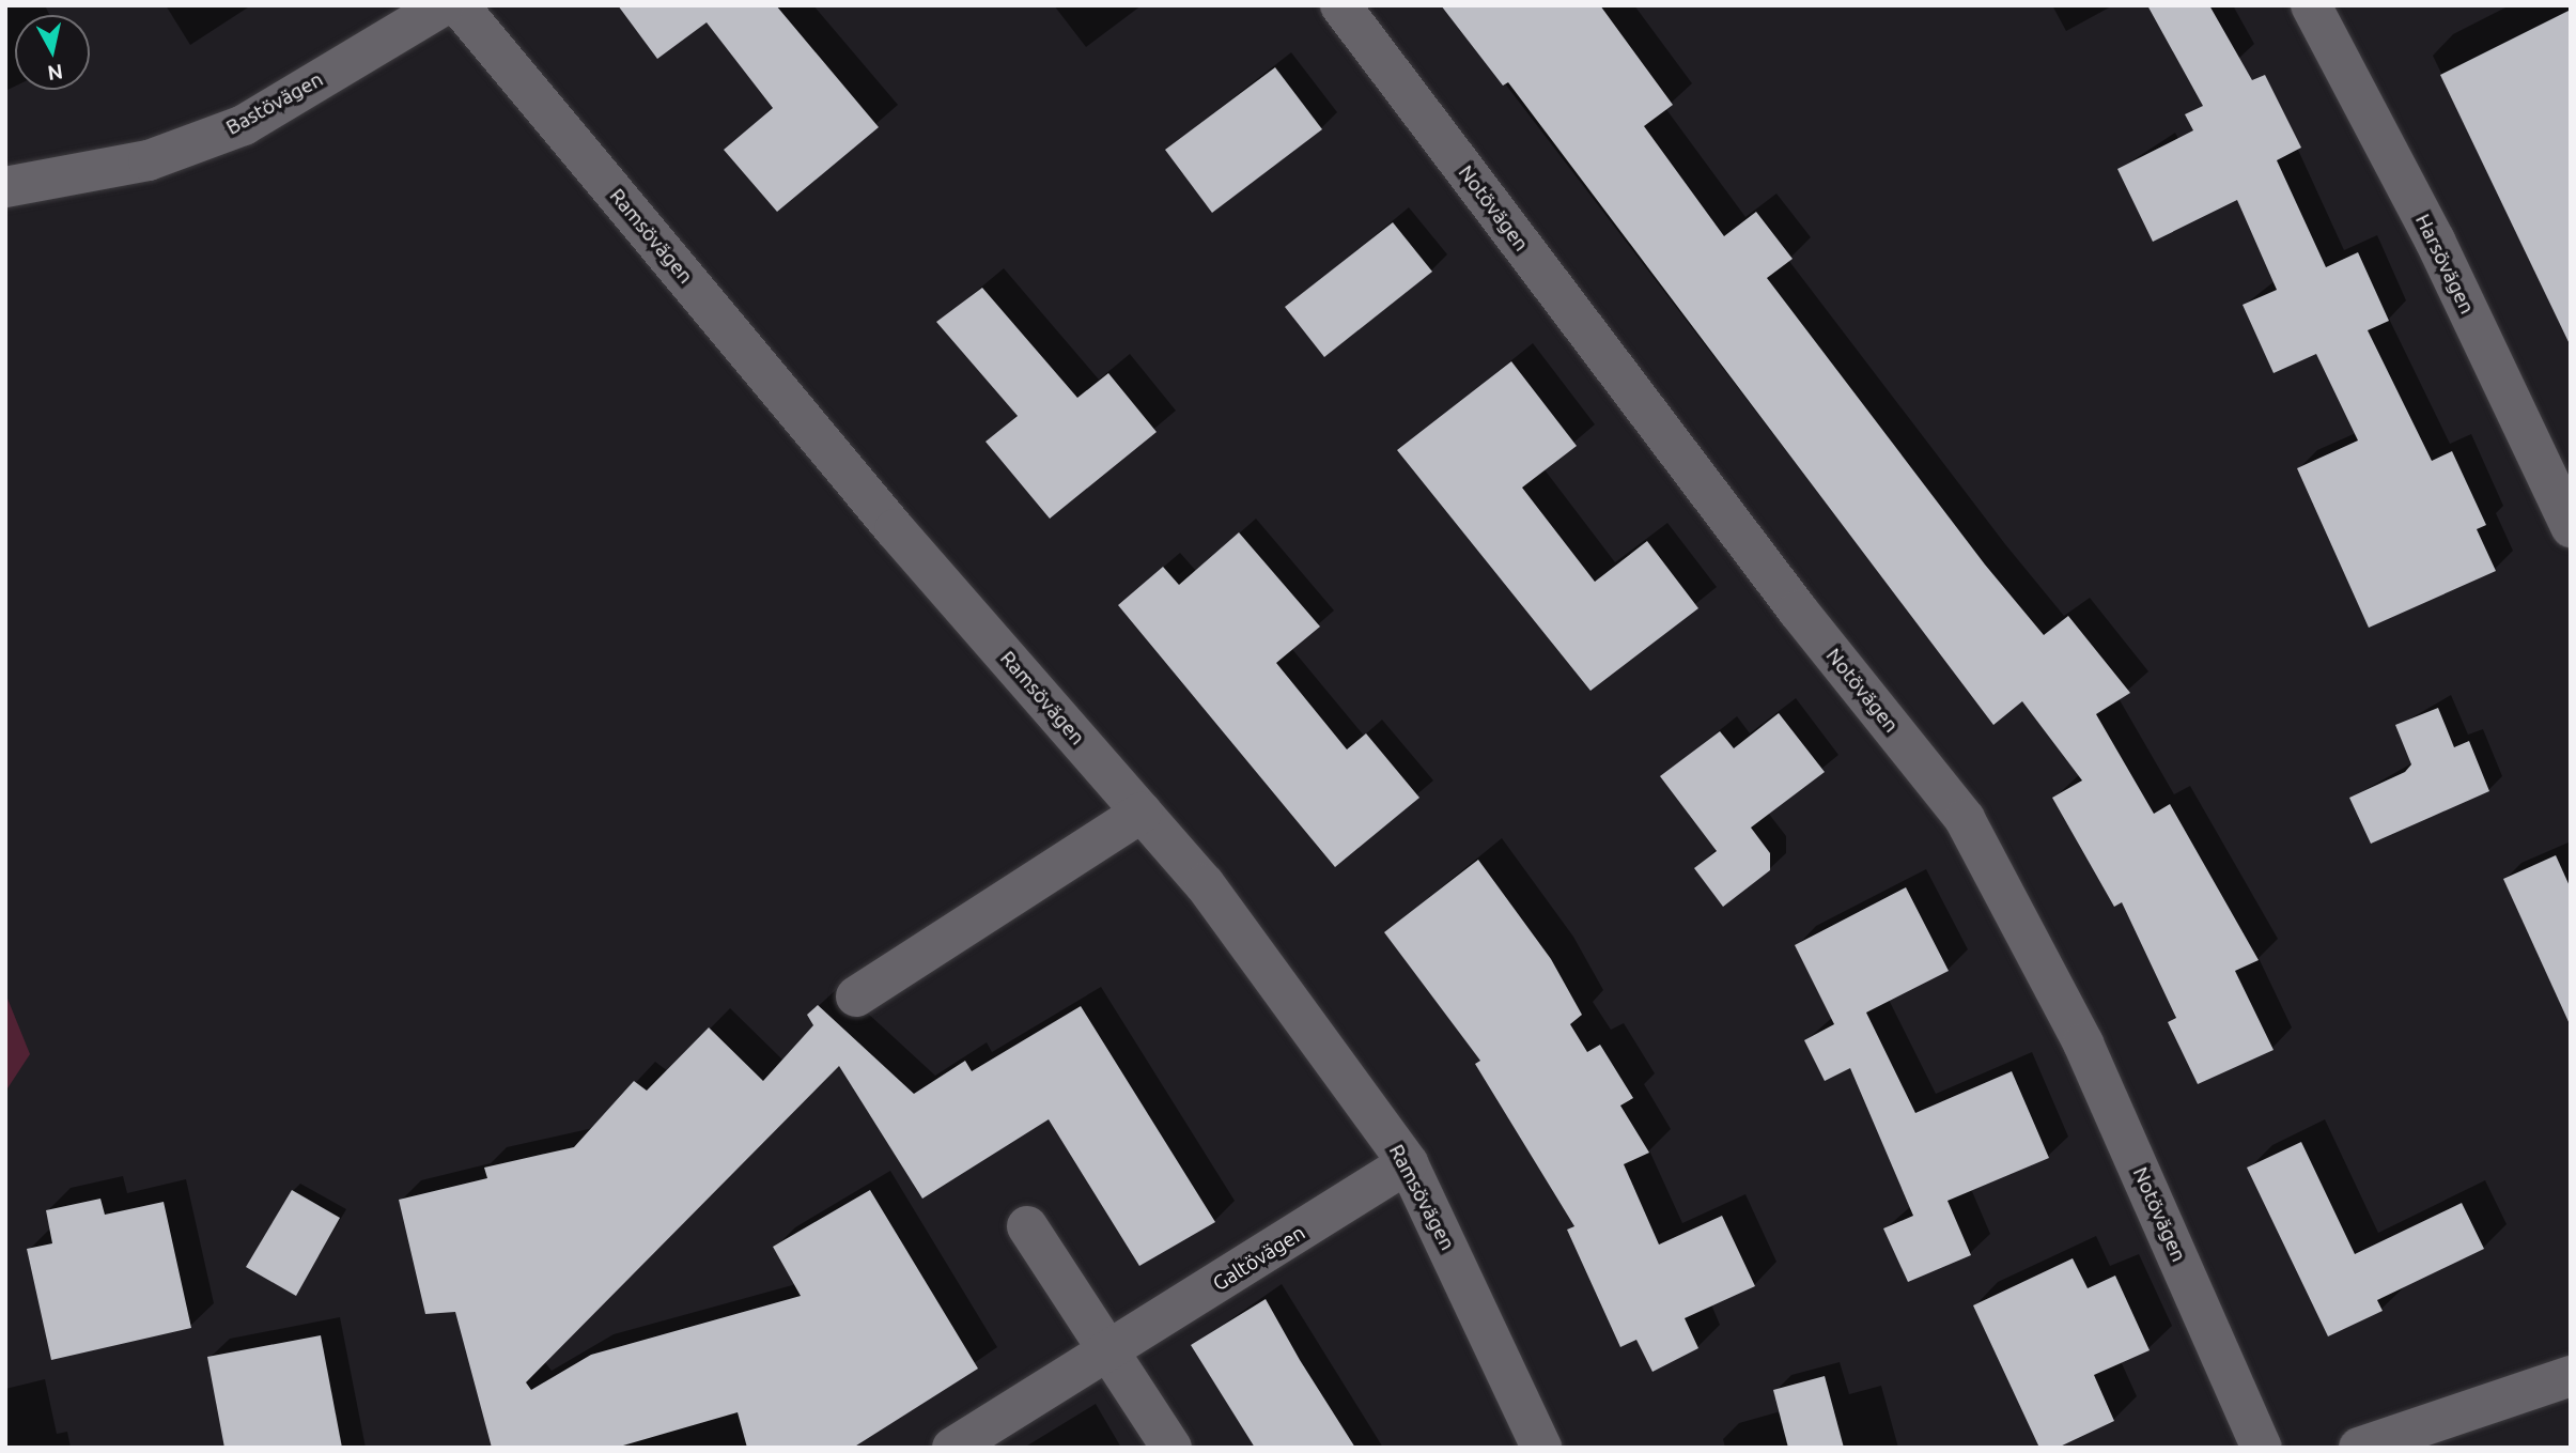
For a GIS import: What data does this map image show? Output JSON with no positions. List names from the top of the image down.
{
  "streets": {
    "street": [
      "Bastövägen",
      "Notövägen",
      "Ramsövägen",
      "Harsövägen",
      "Galtövägen"
    ]
  },
  "crossings": [
    ["Ramsövägen", "Galtövägen"]
  ],
  "north": "bottom"
}
